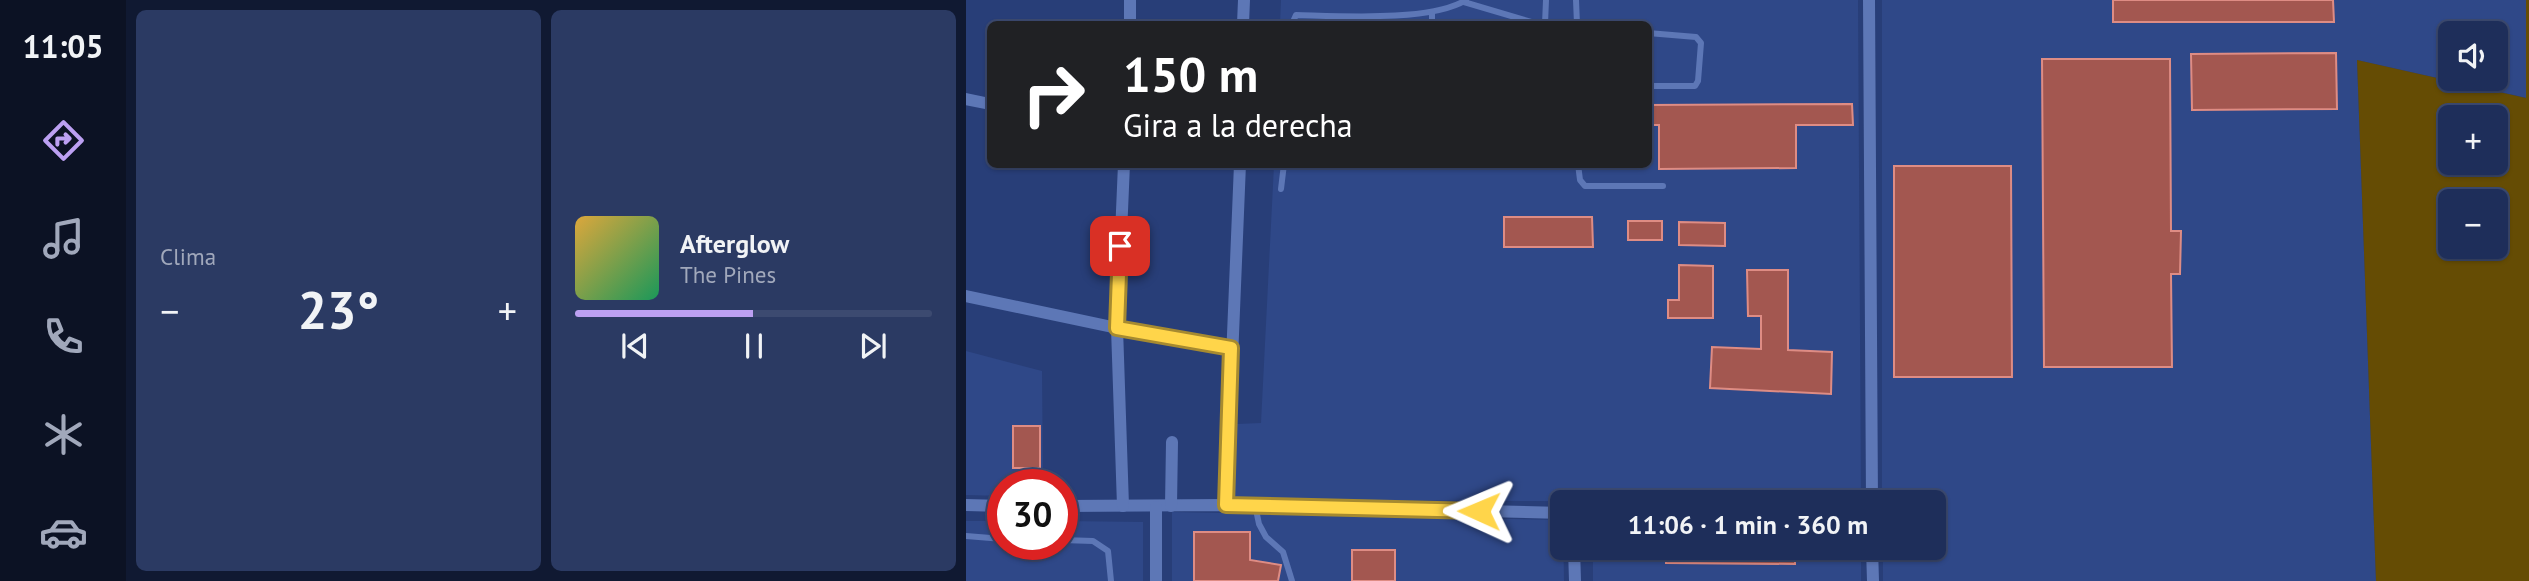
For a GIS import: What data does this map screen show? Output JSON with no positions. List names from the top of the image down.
{
  "page": {
    "tabs": "11:05",
    "tile": "Clima",
    "map_buttons": ["+", "−"],
    "turn": ["150 m", "Gira a la derecha"],
    "song": ["Afterglow", "The Pines"],
    "heat": ["−", "23°", "+"],
    "limit": "30",
    "trip": "11:06 · 1 min · 360 m"
  }
}
